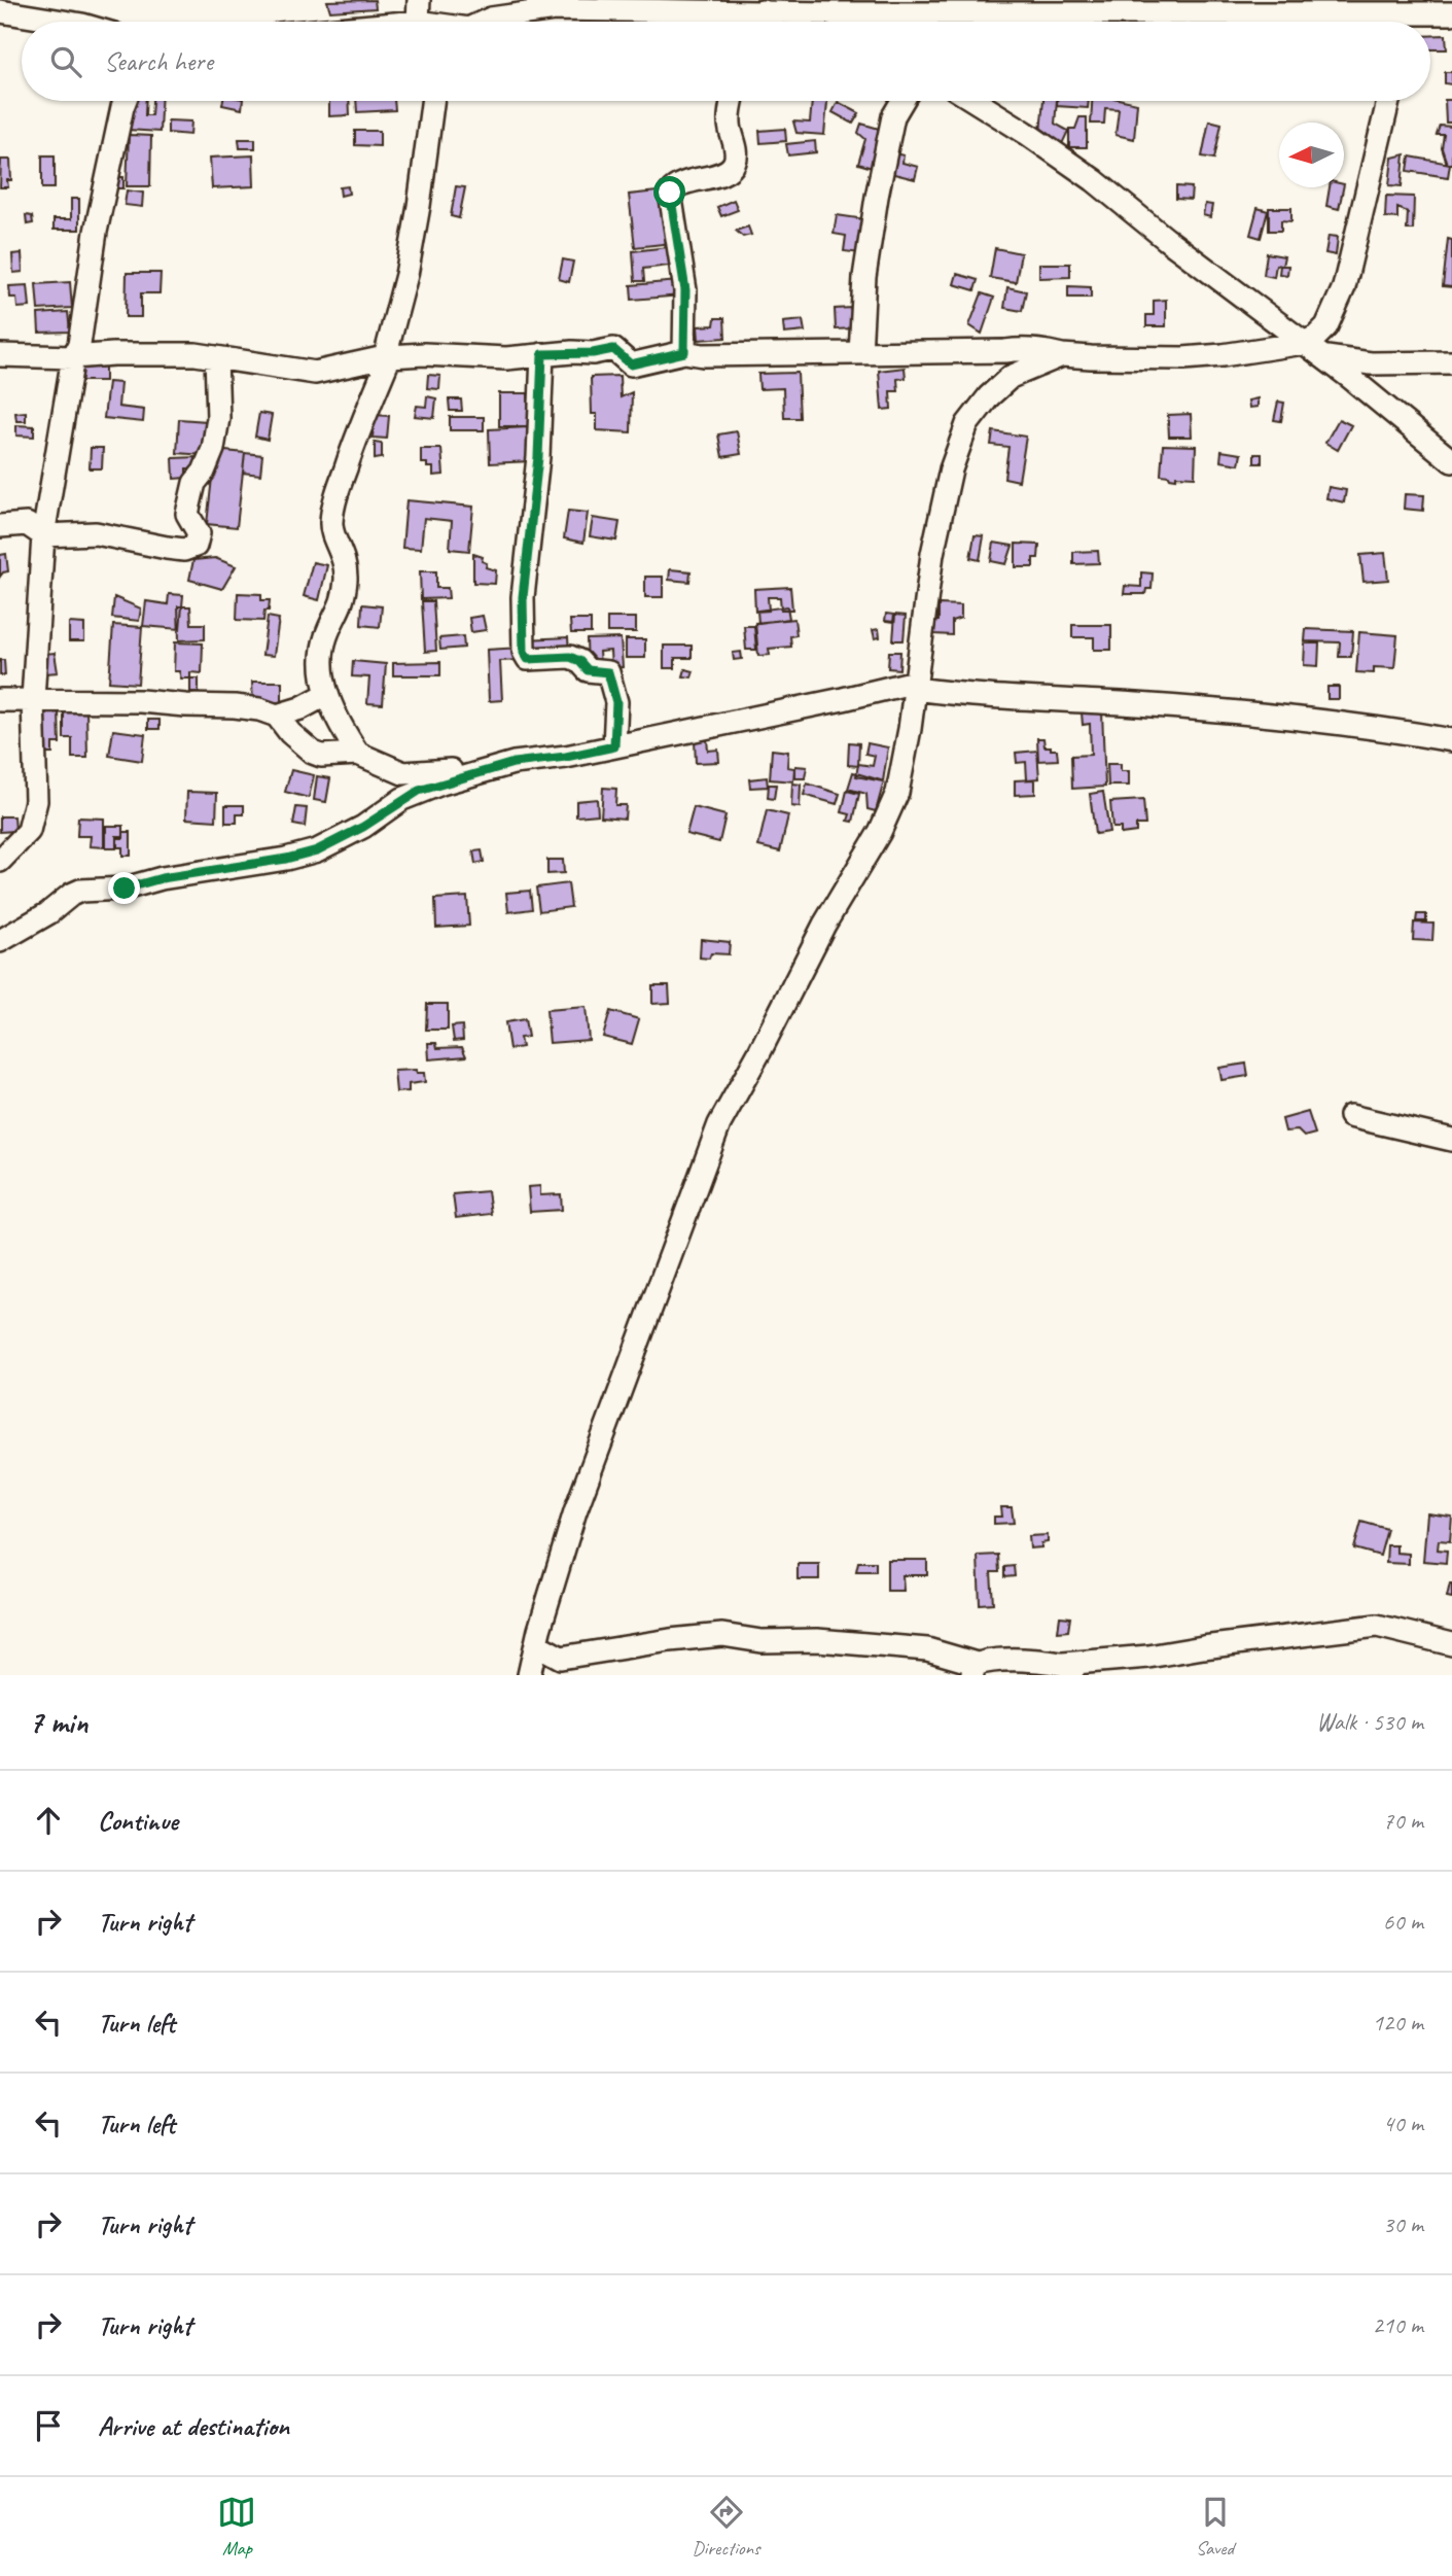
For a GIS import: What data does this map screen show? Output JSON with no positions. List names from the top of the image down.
{
  "north": "left",
  "page": {
    "search": "Search here",
    "heading": ["7 min", "Walk · 530 m"],
    "list": [
      ["Continue", "70 m"],
      ["Turn right", "60 m"],
      ["Turn left", "120 m"],
      ["Turn left", "40 m"],
      ["Turn right", "30 m"],
      ["Turn right", "210 m"],
      "Arrive at destination"
    ],
    "nav": ["Map", "Directions", "Saved"]
  }
}
